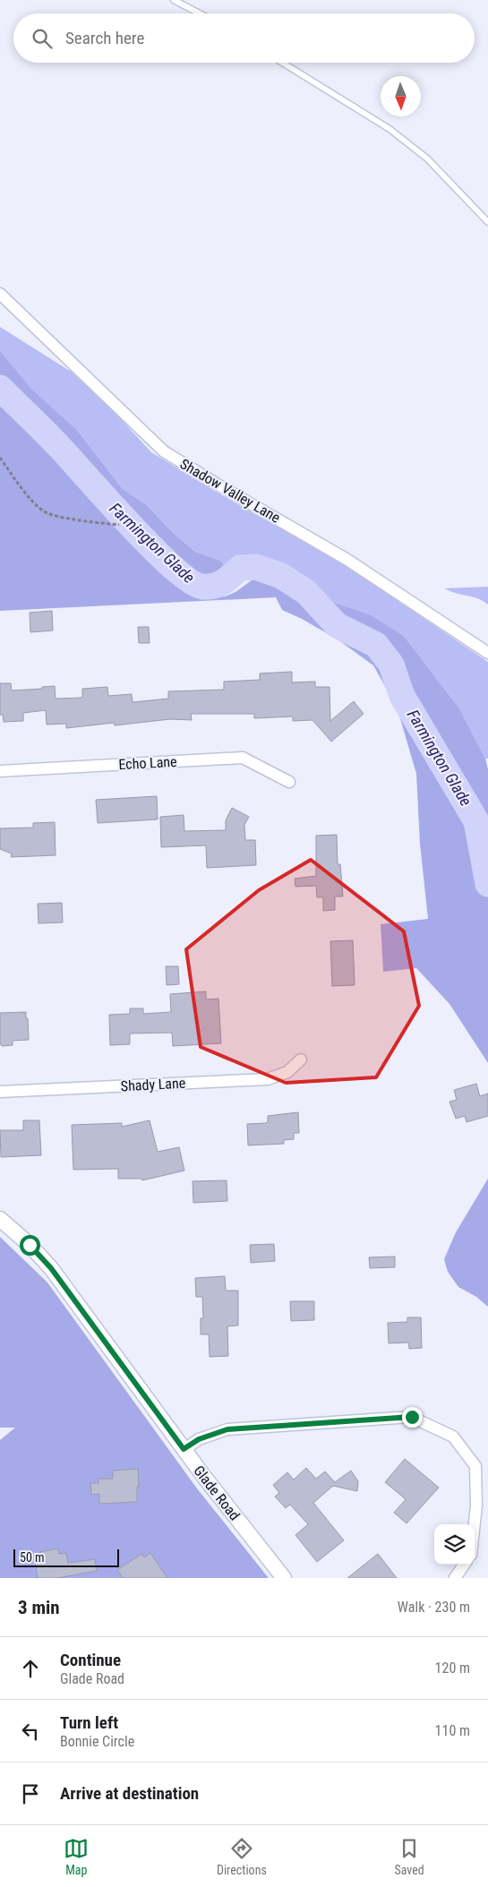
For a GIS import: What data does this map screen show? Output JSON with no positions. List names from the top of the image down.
{
  "streets": {
    "street": [
      "Shadow Valley Lane",
      "Echo Lane",
      "Shady Lane",
      "Glade Road"
    ]
  },
  "water": ["Farmington Glade"],
  "scale_bar": "50 m",
  "north": "bottom",
  "page": {
    "search": "Search here",
    "scale": "50 m",
    "heading": ["3 min", "Walk · 230 m"],
    "list": [
      ["Continue", "Glade Road", "120 m"],
      ["Turn left", "Bonnie Circle", "110 m"],
      "Arrive at destination"
    ],
    "nav": ["Map", "Directions", "Saved"]
  }
}
